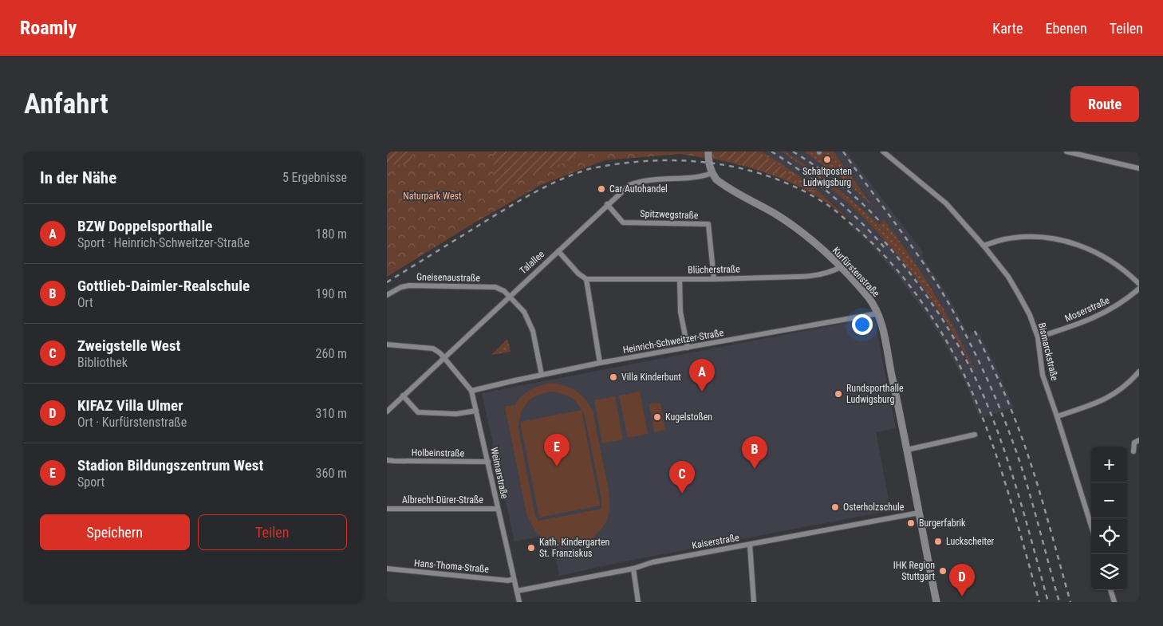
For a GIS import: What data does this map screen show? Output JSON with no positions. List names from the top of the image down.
{
  "streets": {
    "street": [
      "Spitzwegstraße",
      "Talallee",
      "Blücherstraße",
      "Kurfürstenstraße",
      "Gneisenaustraße",
      "Moserstraße",
      "Heinrich-Schweitzer-Straße",
      "Bismarckstraße",
      "Holbeinstraße",
      "Weimarstraße",
      "Albrecht-Dürer-Straße",
      "Kaiserstraße",
      "Hans-Thoma-Straße"
    ]
  },
  "crossings": [
    ["Spitzwegstraße", "Talallee"],
    ["Spitzwegstraße", "Blücherstraße"],
    ["Talallee", "Kurfürstenstraße"],
    ["Talallee", "Gneisenaustraße"],
    ["Talallee", "Weimarstraße"],
    ["Blücherstraße", "Kurfürstenstraße"],
    ["Kurfürstenstraße", "Heinrich-Schweitzer-Straße"],
    ["Kurfürstenstraße", "Kaiserstraße"],
    ["Gneisenaustraße", "Heinrich-Schweitzer-Straße"],
    ["Moserstraße", "Bismarckstraße"],
    ["Heinrich-Schweitzer-Straße", "Weimarstraße"],
    ["Holbeinstraße", "Weimarstraße"],
    ["Weimarstraße", "Albrecht-Dürer-Straße"],
    ["Weimarstraße", "Kaiserstraße"],
    ["Weimarstraße", "Hans-Thoma-Straße"]
  ],
  "parks": ["Naturpark West"],
  "places": [
    "Schaltposten Ludwigsburg",
    "Car Autohandel",
    "Villa Kinderbunt",
    "Rundsporthalle Ludwigsburg",
    "Kugelstoßen",
    "Osterholzschule",
    "Burgerfabrik",
    "Luckscheiter",
    "Kath. Kindergarten St. Franziskus",
    "IHK Region Stuttgart"
  ],
  "page": {
    "header": "Roamly",
    "nav": ["Karte", "Ebenen", "Teilen"],
    "buttons": [
      "Route",
      ["Speichern", "Teilen"]
    ],
    "title": "Anfahrt",
    "heading": ["In der Nähe", "5 Ergebnisse"],
    "list": [
      {
        "mark": "A",
        "name": "BZW Doppelsporthalle",
        "note": "Sport · Heinrich-Schweitzer-Straße",
        "value": "180 m"
      },
      {
        "mark": "B",
        "name": "Gottlieb-Daimler-Realschule",
        "note": "Ort",
        "value": "190 m"
      },
      {
        "mark": "C",
        "name": "Zweigstelle West",
        "note": "Bibliothek",
        "value": "260 m"
      },
      {
        "mark": "D",
        "name": "KIFAZ Villa Ulmer",
        "note": "Ort · Kurfürstenstraße",
        "value": "310 m"
      },
      {
        "mark": "E",
        "name": "Stadion Bildungszentrum West",
        "note": "Sport",
        "value": "360 m"
      }
    ],
    "pins": [
      "A",
      "E",
      "B",
      "C",
      "D"
    ],
    "map_buttons": ["+", "−"]
  }
}
